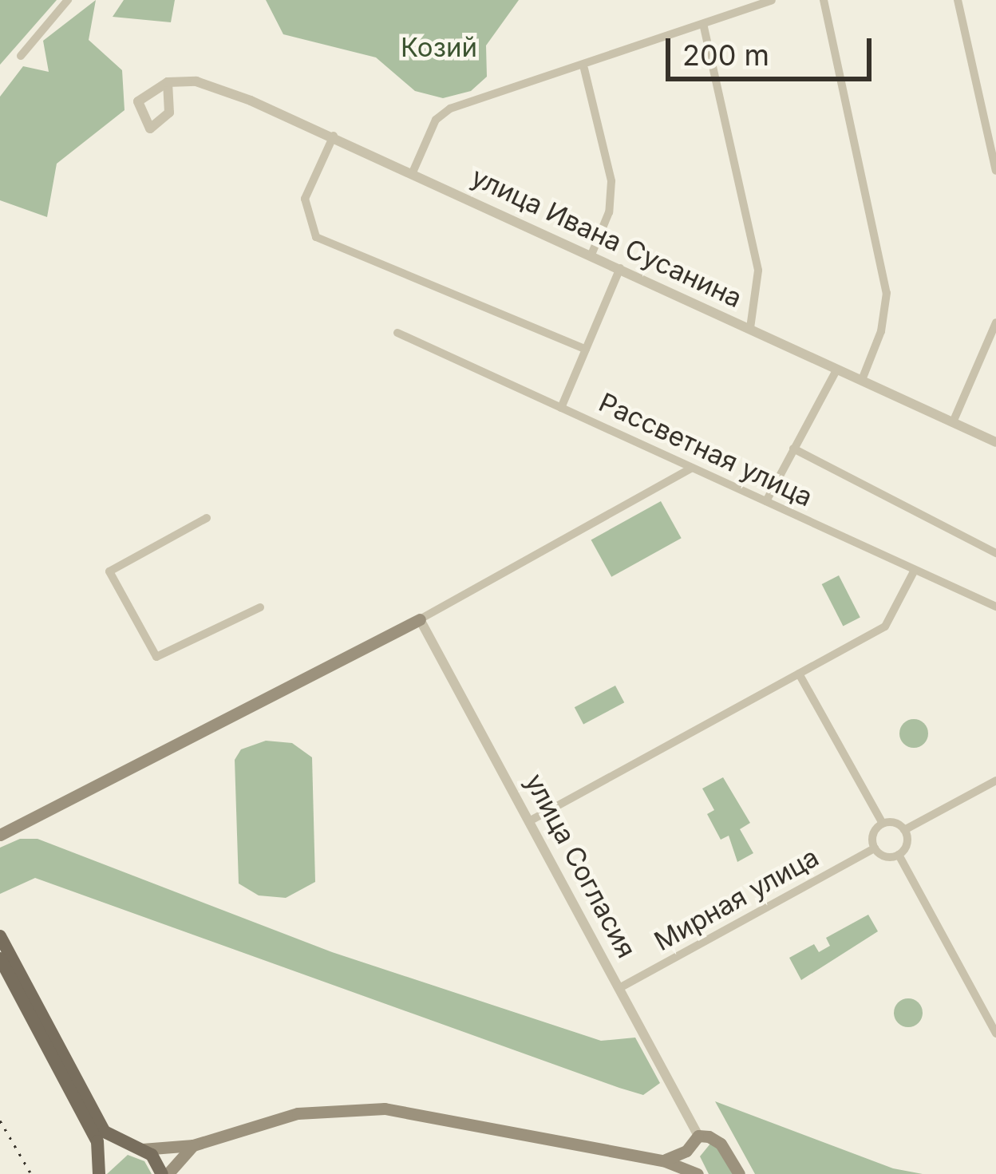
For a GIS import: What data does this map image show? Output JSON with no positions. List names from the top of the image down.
{
  "streets": {
    "main road": ["улица Согласия"],
    "street": ["улица Ивана Сусанина", "Рассветная улица", "Мирная улица"]
  },
  "crossings": [
    ["улица Согласия", "Мирная улица"]
  ],
  "parks": ["Козий"],
  "scale_bar": "200 m"
}
